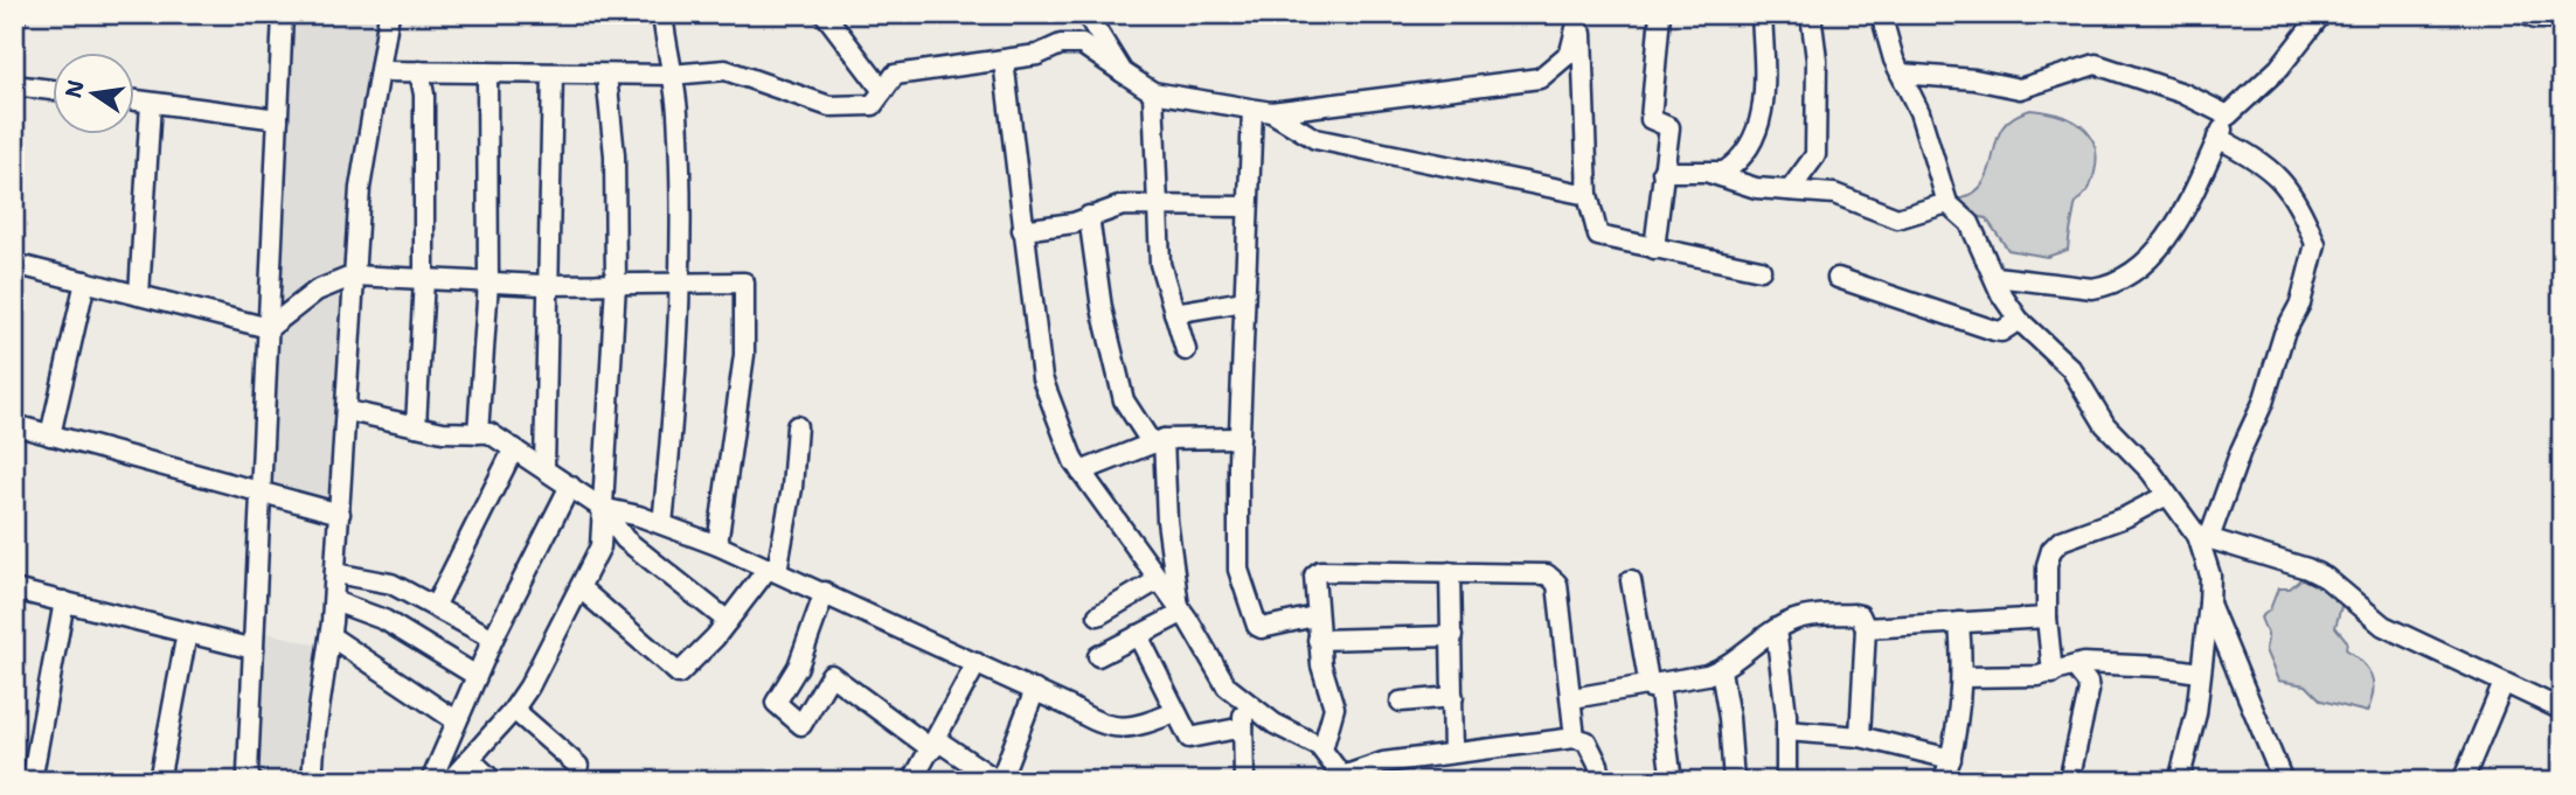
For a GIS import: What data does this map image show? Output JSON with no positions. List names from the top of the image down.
{
  "north": "left"
}
